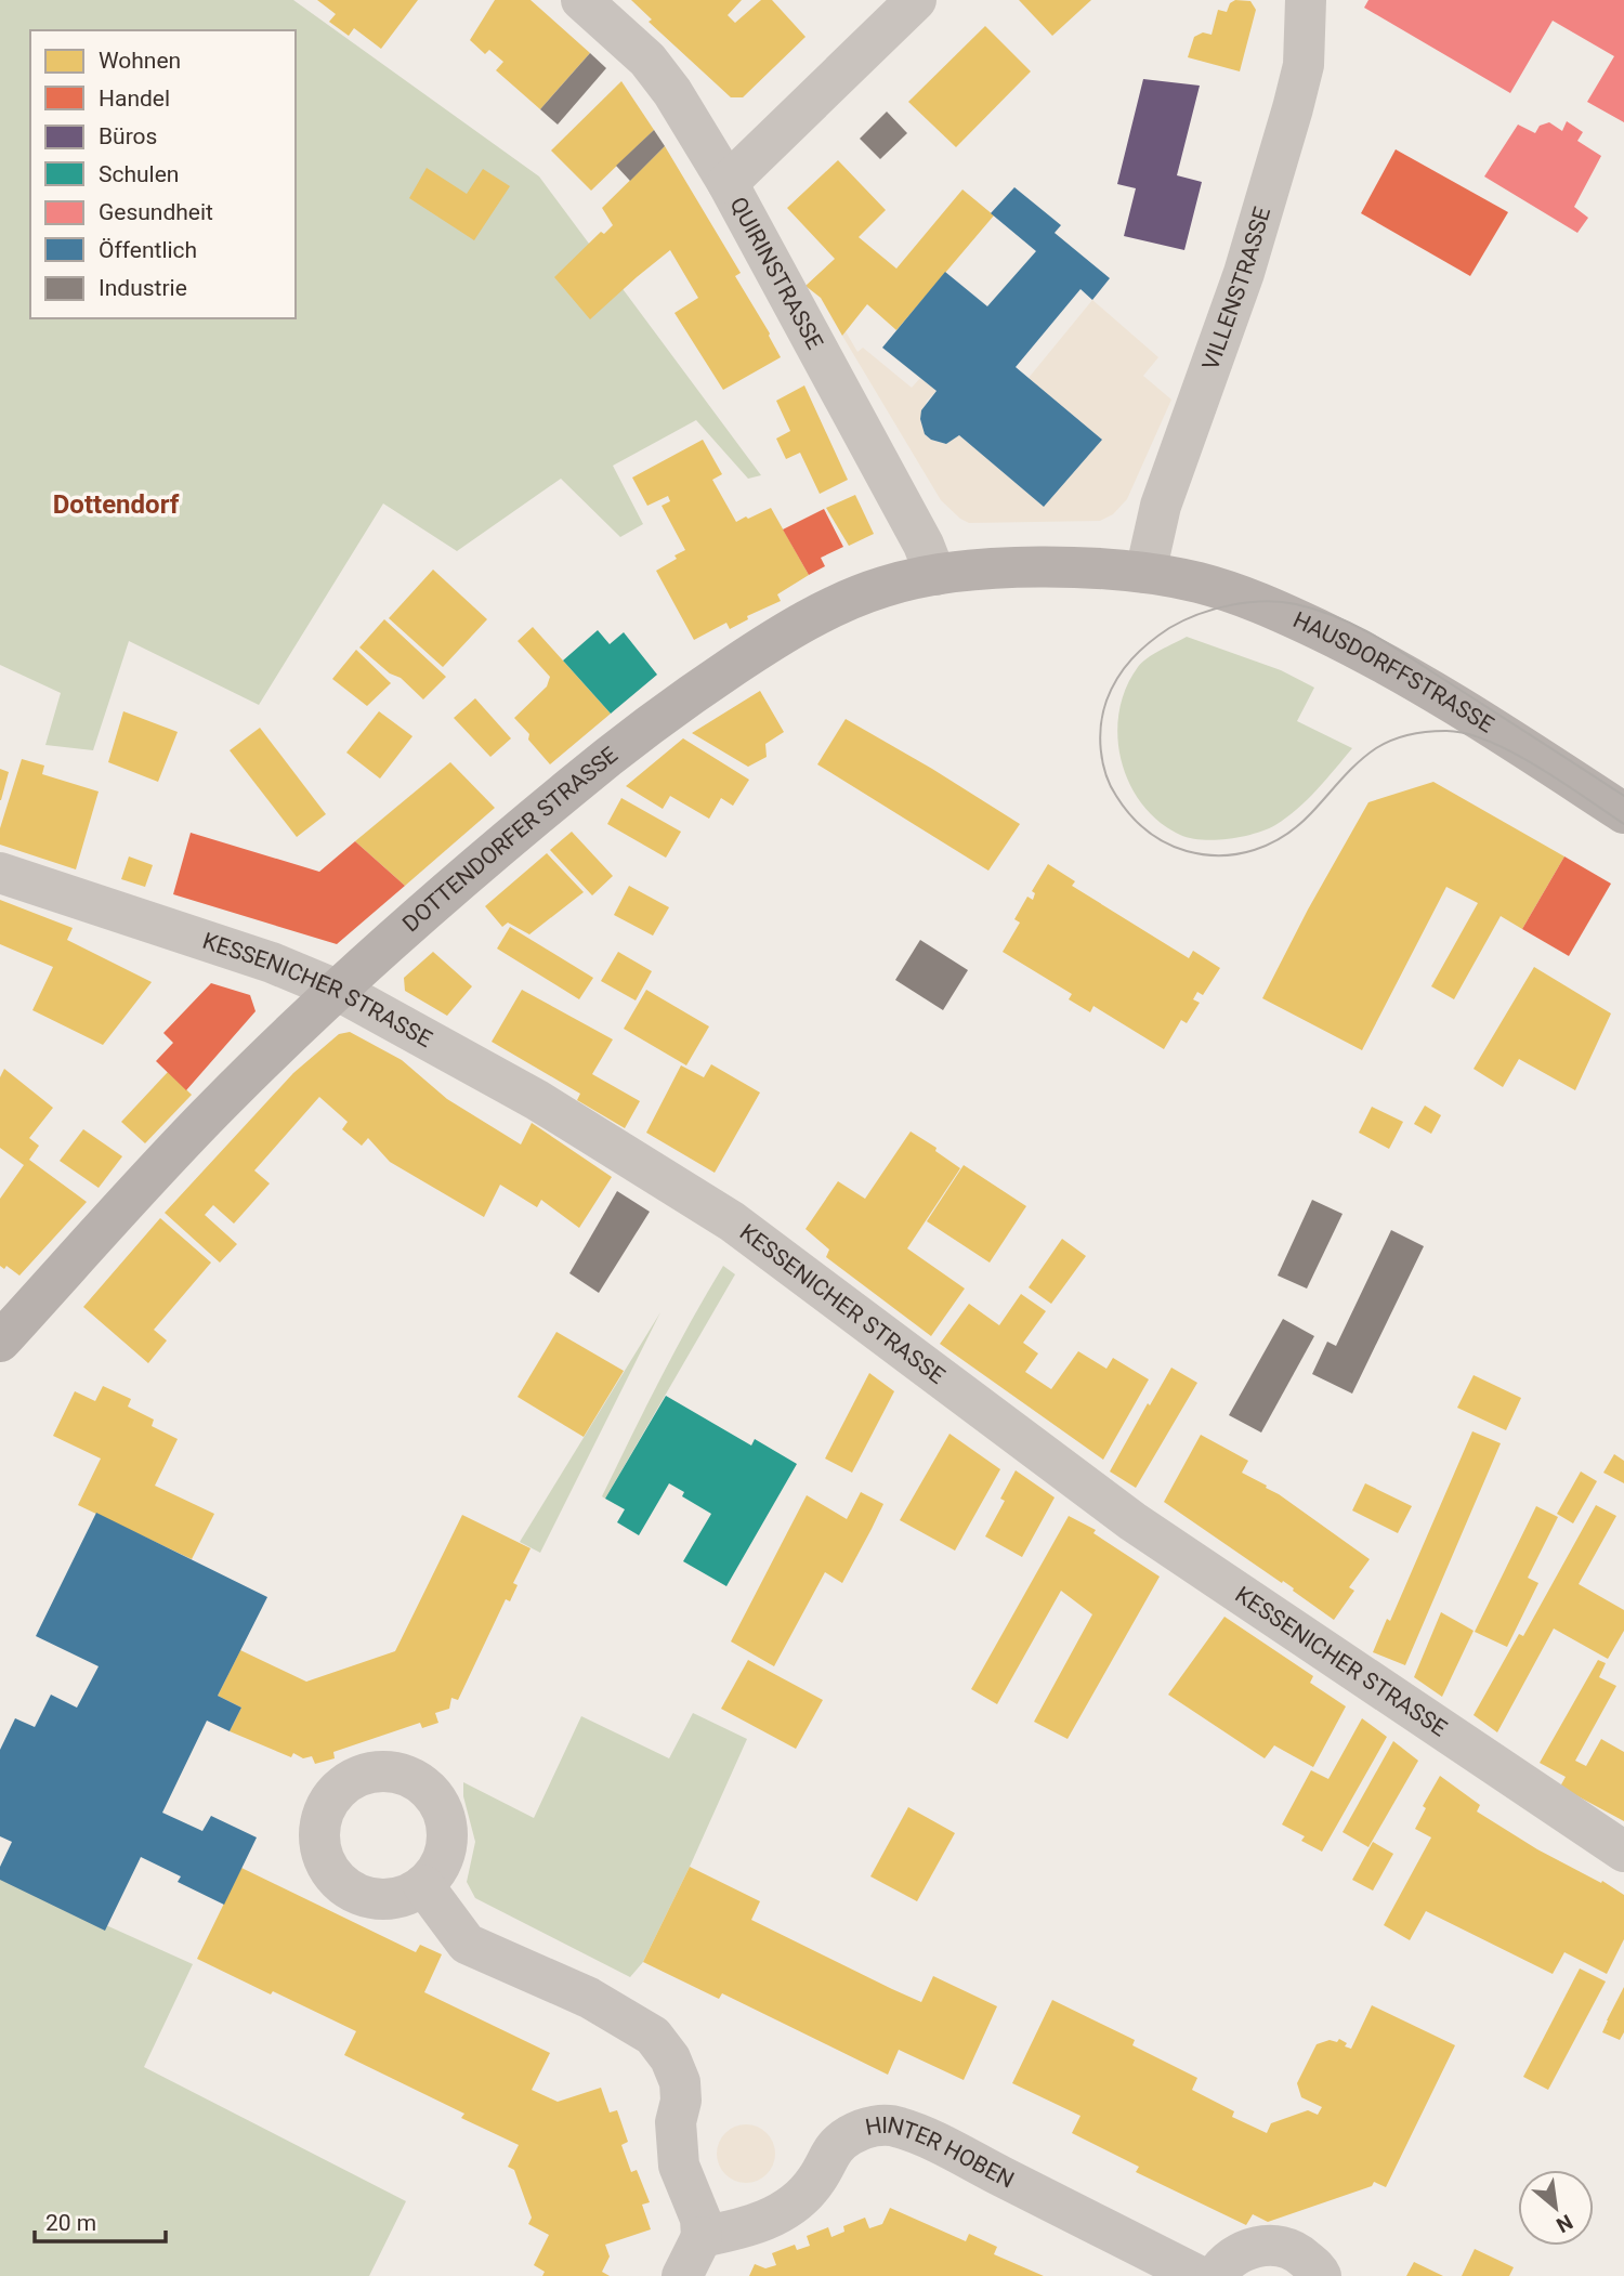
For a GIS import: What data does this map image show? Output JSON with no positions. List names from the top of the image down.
{
  "streets": {
    "main road": ["HAUSDORFFSTRASSE", "DOTTENDORFER STRASSE"],
    "street": [
      "QUIRINSTRASSE",
      "VILLENSTRASSE",
      "KESSENICHER STRASSE",
      "HINTER HOBEN"
    ]
  },
  "crossings": [
    ["QUIRINSTRASSE", "DOTTENDORFER STRASSE"],
    ["VILLENSTRASSE", "HAUSDORFFSTRASSE"],
    ["VILLENSTRASSE", "DOTTENDORFER STRASSE"],
    ["HAUSDORFFSTRASSE", "DOTTENDORFER STRASSE"],
    ["DOTTENDORFER STRASSE", "KESSENICHER STRASSE"]
  ],
  "districts": ["Dottendorf"],
  "legend": [
    "Wohnen",
    "Handel",
    "Büros",
    "Schulen",
    "Gesundheit",
    "Öffentlich",
    "Industrie"
  ],
  "scale_bar": "20 m",
  "north": "bottom right"
}
